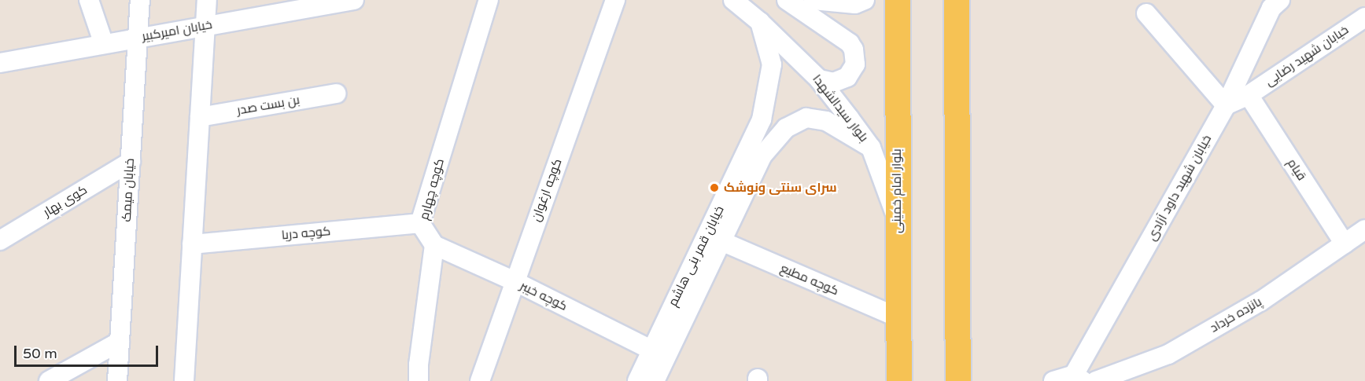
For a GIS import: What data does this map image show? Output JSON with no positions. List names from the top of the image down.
{
  "streets": {
    "main road": ["بلوار امام خمینی"],
    "street": [
      "خیابان امیرکبیر",
      "خیابان شهید رضایی",
      "بن بست صدر",
      "بلوار سیدالشهدا",
      "قیام",
      "خیابان شهید داود آزادی",
      "کوچه چهارم",
      "خیابان میمک",
      "کوچه ارغوان",
      "کوی بهار",
      "کوچه دریا",
      "خیابان قمر بنی هاشم",
      "کوچه مطیع",
      "کوچه خیبر",
      "پانزده خرداد"
    ]
  },
  "crossings": [
    ["خیابان امیرکبیر", "خیابان میمک"],
    ["خیابان شهید رضایی", "قیام"],
    ["خیابان شهید رضایی", "خیابان شهید داود آزادی"],
    ["بلوار سیدالشهدا", "بلوار امام خمینی"],
    ["بلوار سیدالشهدا", "خیابان قمر بنی هاشم"],
    ["قیام", "پانزده خرداد"],
    ["کوچه چهارم", "کوچه دریا"],
    ["کوچه چهارم", "کوچه خیبر"],
    ["خیابان میمک", "کوی بهار"],
    ["کوچه ارغوان", "کوچه خیبر"],
    ["بلوار امام خمینی", "کوچه مطیع"],
    ["خیابان قمر بنی هاشم", "کوچه مطیع"],
    ["خیابان قمر بنی هاشم", "کوچه خیبر"]
  ],
  "places": ["سرای سنتی ونوشک"],
  "scale_bar": "50 m"
}
